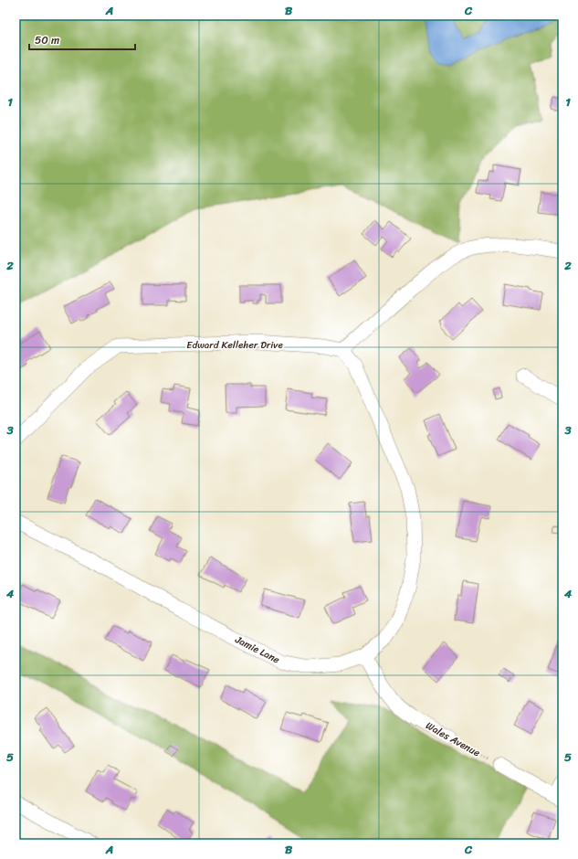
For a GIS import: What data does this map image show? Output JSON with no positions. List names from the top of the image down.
{
  "streets": {
    "street": ["Edward Kelleher Drive", "Jamie Lane", "Wales Avenue"]
  },
  "crossings": [
    ["Edward Kelleher Drive", "Jamie Lane"],
    ["Jamie Lane", "Wales Avenue"]
  ],
  "scale_bar": "50 m",
  "grid": {
    "columns": ["A", "B", "C"],
    "rows": [
      "1",
      "2",
      "3",
      "4",
      "5"
    ]
  }
}
